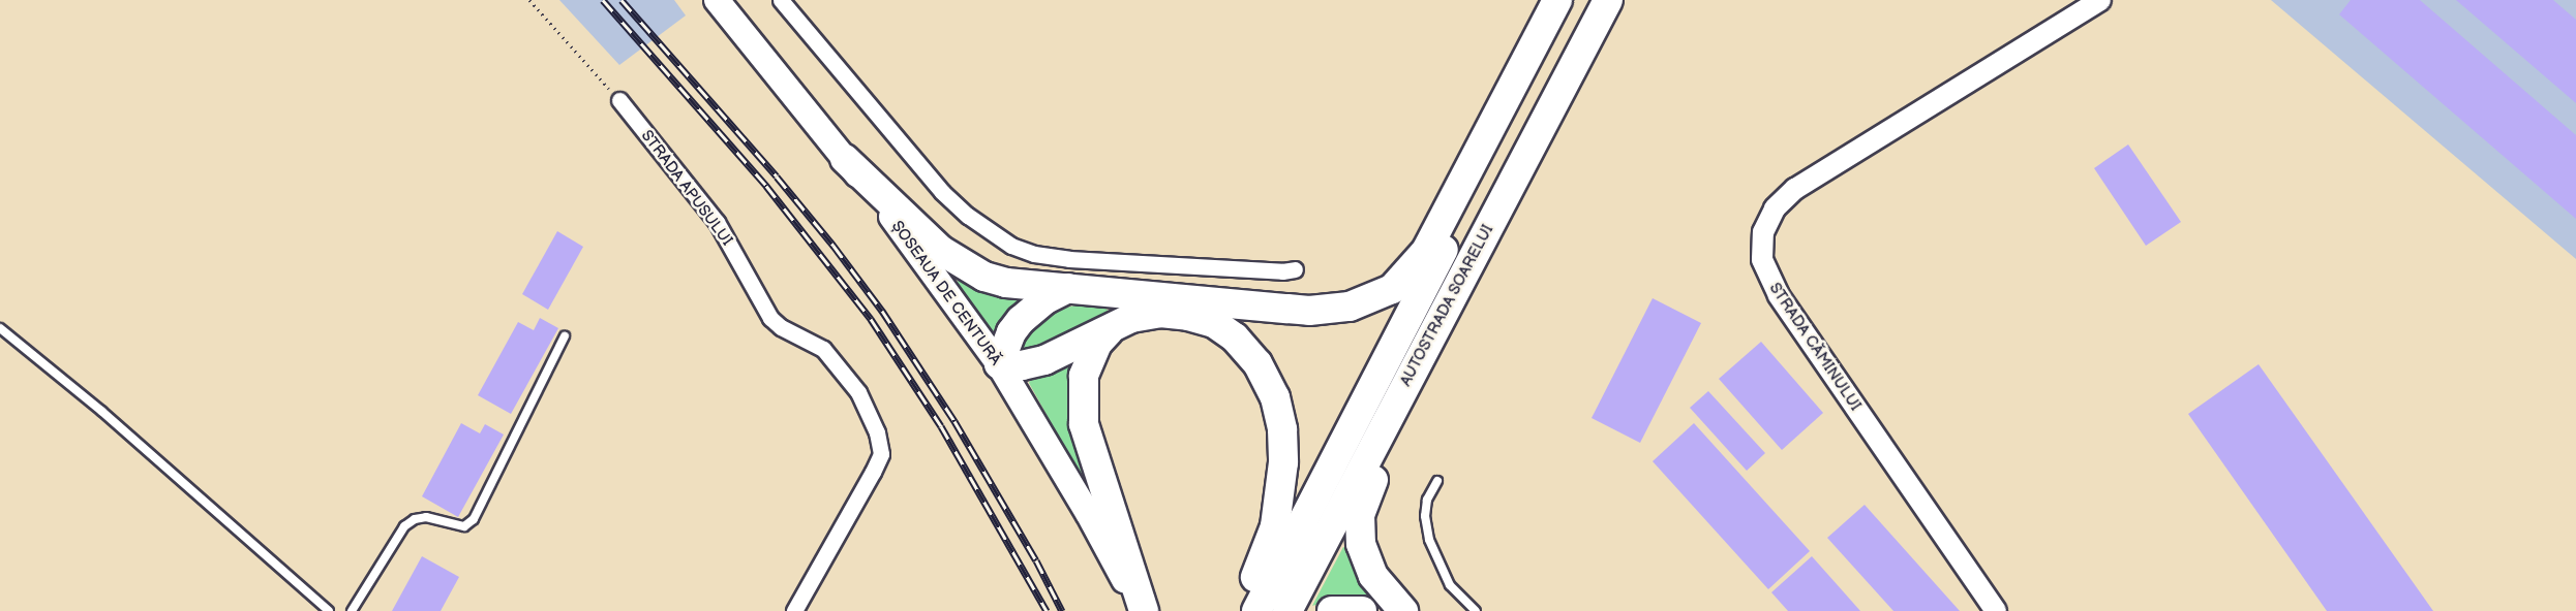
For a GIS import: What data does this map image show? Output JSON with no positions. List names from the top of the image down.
{
  "streets": {
    "highway": ["AUTOSTRADA SOARELUI"],
    "main road": ["ȘOSEAUA DE CENTURĂ"],
    "street": ["STRADA APUSULUI", "STRADA CĂMINULUI"]
  }
}
